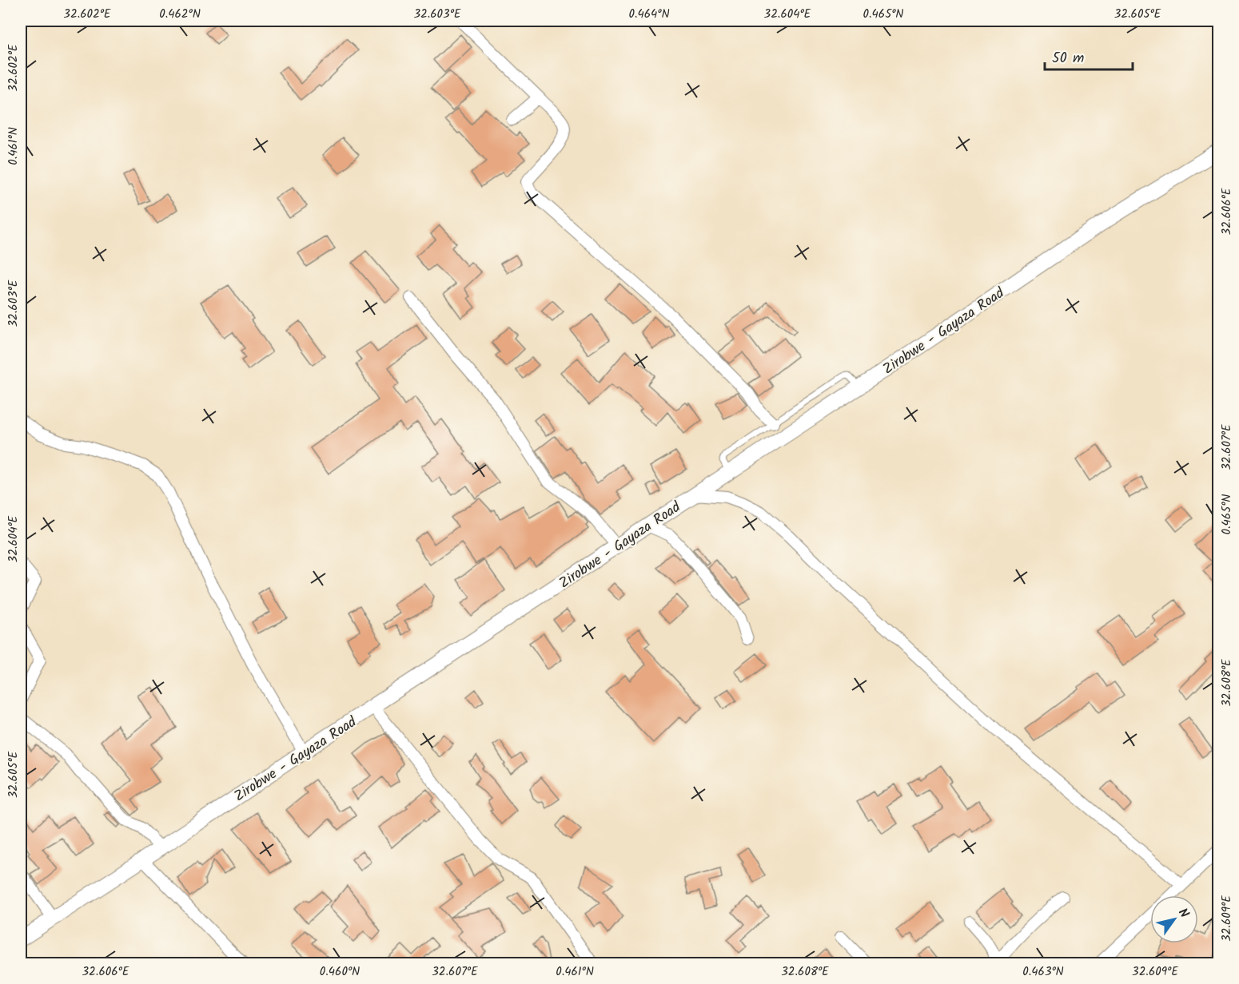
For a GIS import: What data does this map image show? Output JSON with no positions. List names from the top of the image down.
{
  "streets": {
    "street": ["Zirobwe - Gayaza Road"]
  },
  "scale_bar": "50 m",
  "north": "top right",
  "coordinates": [
    "32.602°E",
    "0.462°N",
    "32.603°E",
    "0.464°N",
    "32.604°E",
    "0.465°N",
    "32.605°E",
    "0.461°N",
    "32.606°E",
    "32.607°E",
    "32.608°E",
    "32.609°E",
    "0.460°N",
    "0.463°N"
  ]
}
